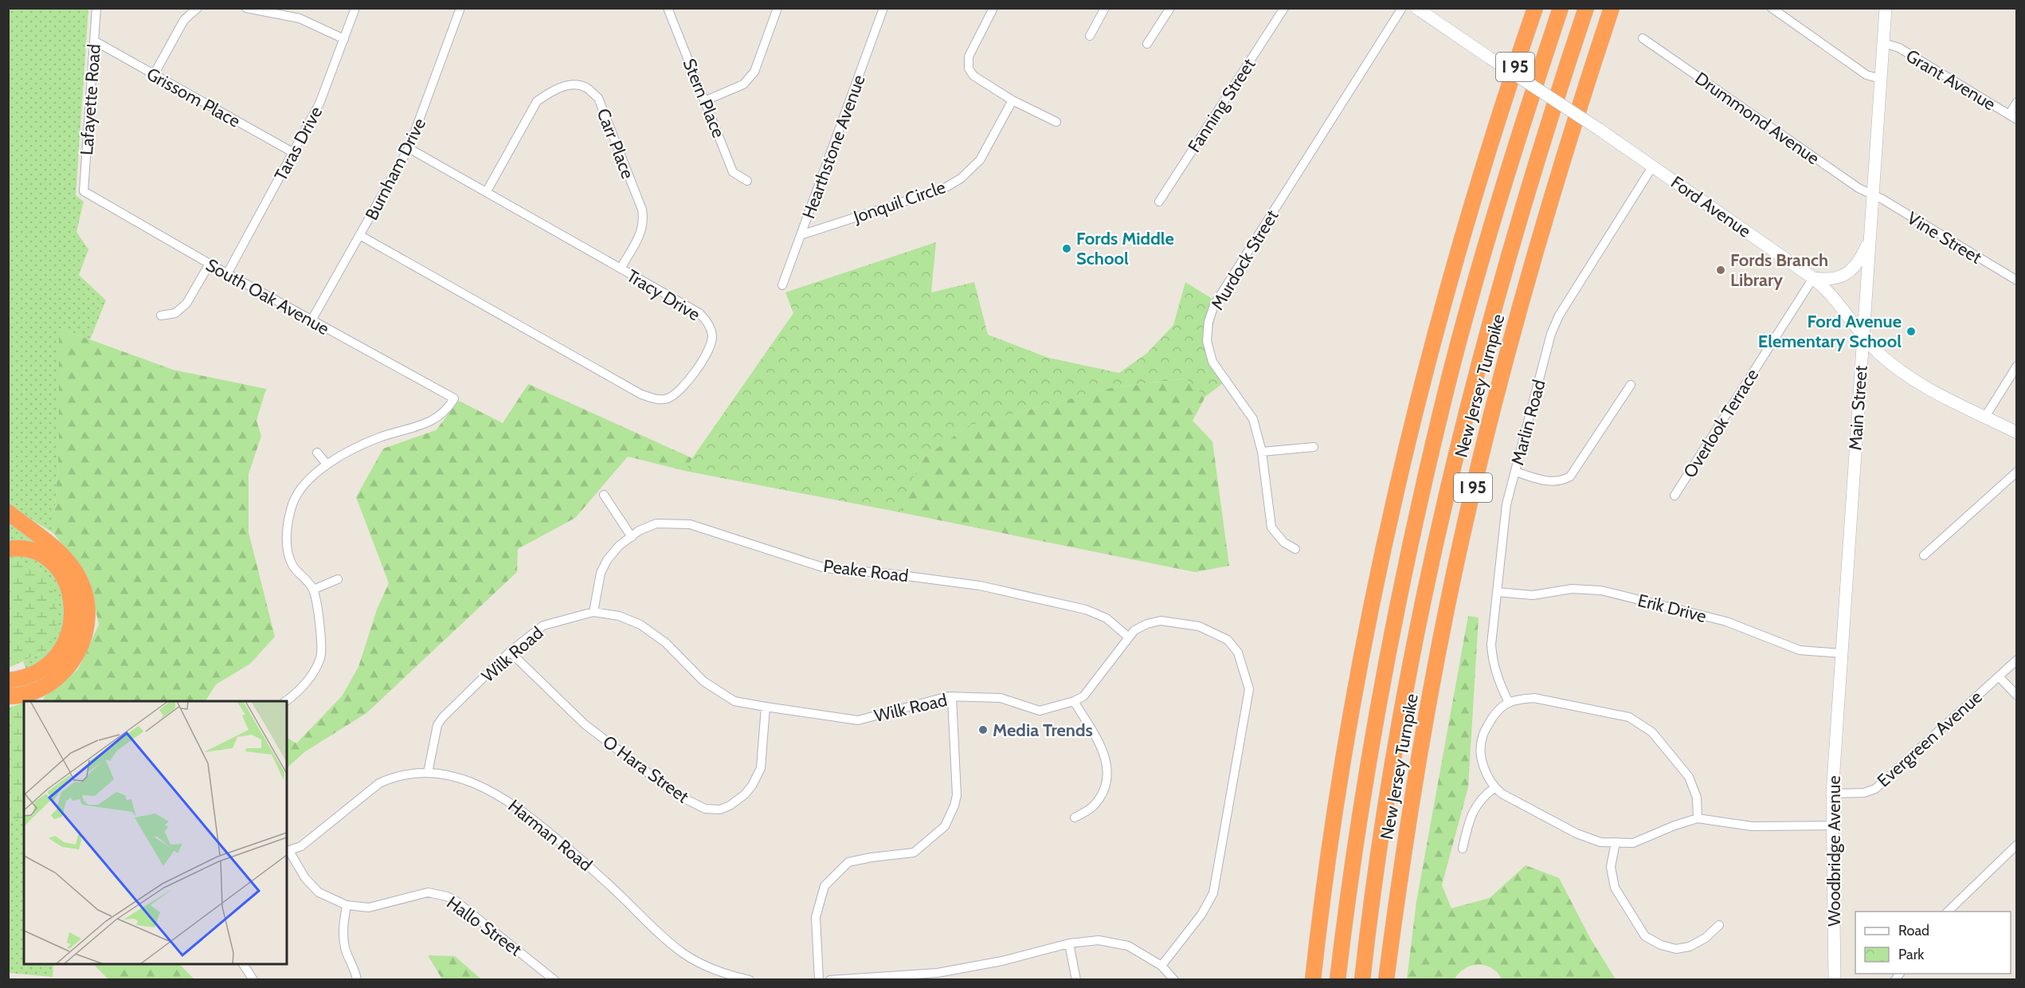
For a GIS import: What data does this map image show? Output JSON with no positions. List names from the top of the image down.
{
  "streets": {
    "highway": ["I 95", "New Jersey Turnpike"],
    "main road": ["Ford Avenue", "Main Street", "Woodbridge Avenue"],
    "street": [
      "Grant Avenue",
      "Grissom Place",
      "Stern Place",
      "Lafayette Road",
      "Fanning Street",
      "Drummond Avenue",
      "Taras Drive",
      "Carr Place",
      "Hearthstone Avenue",
      "Burnham Drive",
      "Jonquil Circle",
      "Vine Street",
      "Murdock Street",
      "Tracy Drive",
      "South Oak Avenue",
      "Marlin Road",
      "Overlook Terrace",
      "Peake Road",
      "Erik Drive",
      "Wilk Road",
      "Evergreen Avenue",
      "O Hara Street",
      "Harman Road",
      "Hallo Street"
    ]
  },
  "crossings": [
    ["Grant Avenue", "Main Street"],
    ["Grissom Place", "Lafayette Road"],
    ["Grissom Place", "Taras Drive"],
    ["Lafayette Road", "South Oak Avenue"],
    ["Drummond Avenue", "Vine Street"],
    ["Drummond Avenue", "Main Street"],
    ["Taras Drive", "South Oak Avenue"],
    ["Carr Place", "Tracy Drive"],
    ["Hearthstone Avenue", "Jonquil Circle"],
    ["Burnham Drive", "Tracy Drive"],
    ["Burnham Drive", "South Oak Avenue"],
    ["Ford Avenue", "Main Street"],
    ["Ford Avenue", "Marlin Road"],
    ["Ford Avenue", "Overlook Terrace"],
    ["Vine Street", "Main Street"],
    ["Main Street", "Erik Drive"],
    ["Main Street", "Woodbridge Avenue"],
    ["Marlin Road", "Erik Drive"],
    ["Peake Road", "Wilk Road"],
    ["Wilk Road", "O Hara Street"],
    ["Wilk Road", "Harman Road"],
    ["Evergreen Avenue", "Woodbridge Avenue"],
    ["Harman Road", "Hallo Street"]
  ],
  "places": [
    "Fords Middle School",
    "Fords Branch Library",
    "Ford Avenue Elementary School",
    "Media Trends"
  ],
  "legend": ["Road", "Park"]
}
